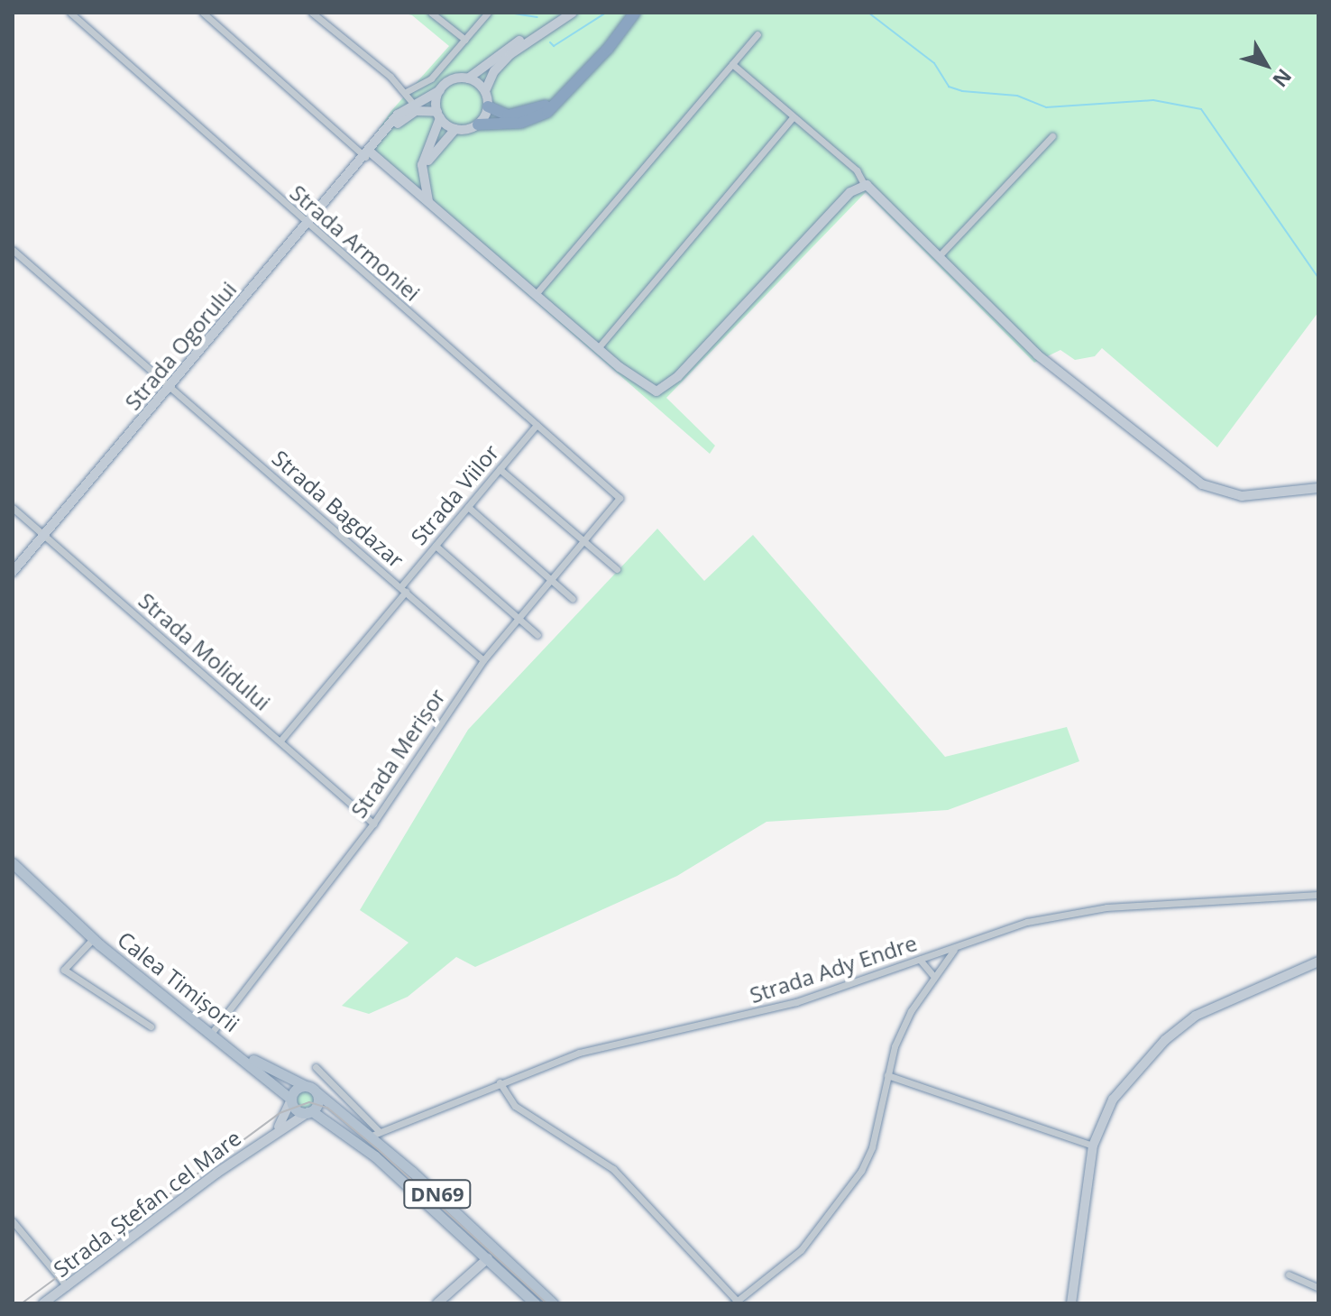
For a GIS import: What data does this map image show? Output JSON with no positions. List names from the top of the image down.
{
  "streets": {
    "main road": ["Calea Timișorii", "DN69"],
    "street": [
      "Strada Armoniei",
      "Strada Ogorului",
      "Strada Viilor",
      "Strada Bagdazar",
      "Strada Molidului",
      "Strada Merișor",
      "Strada Ady Endre",
      "Strada Ștefan cel Mare"
    ]
  },
  "crossings": [
    ["Strada Armoniei", "Strada Ogorului"],
    ["Strada Armoniei", "Strada Viilor"],
    ["Strada Armoniei", "Strada Merișor"],
    ["Strada Ogorului", "Strada Bagdazar"],
    ["Strada Ogorului", "Strada Molidului"],
    ["Strada Viilor", "Strada Bagdazar"],
    ["Strada Viilor", "Strada Molidului"],
    ["Strada Bagdazar", "Strada Merișor"],
    ["Strada Molidului", "Strada Merișor"],
    ["Strada Merișor", "Calea Timișorii"],
    ["Strada Ady Endre", "DN69"],
    ["Calea Timișorii", "DN69"],
    ["Calea Timișorii", "Strada Ștefan cel Mare"],
    ["DN69", "Strada Ștefan cel Mare"]
  ],
  "north": "bottom right"
}
